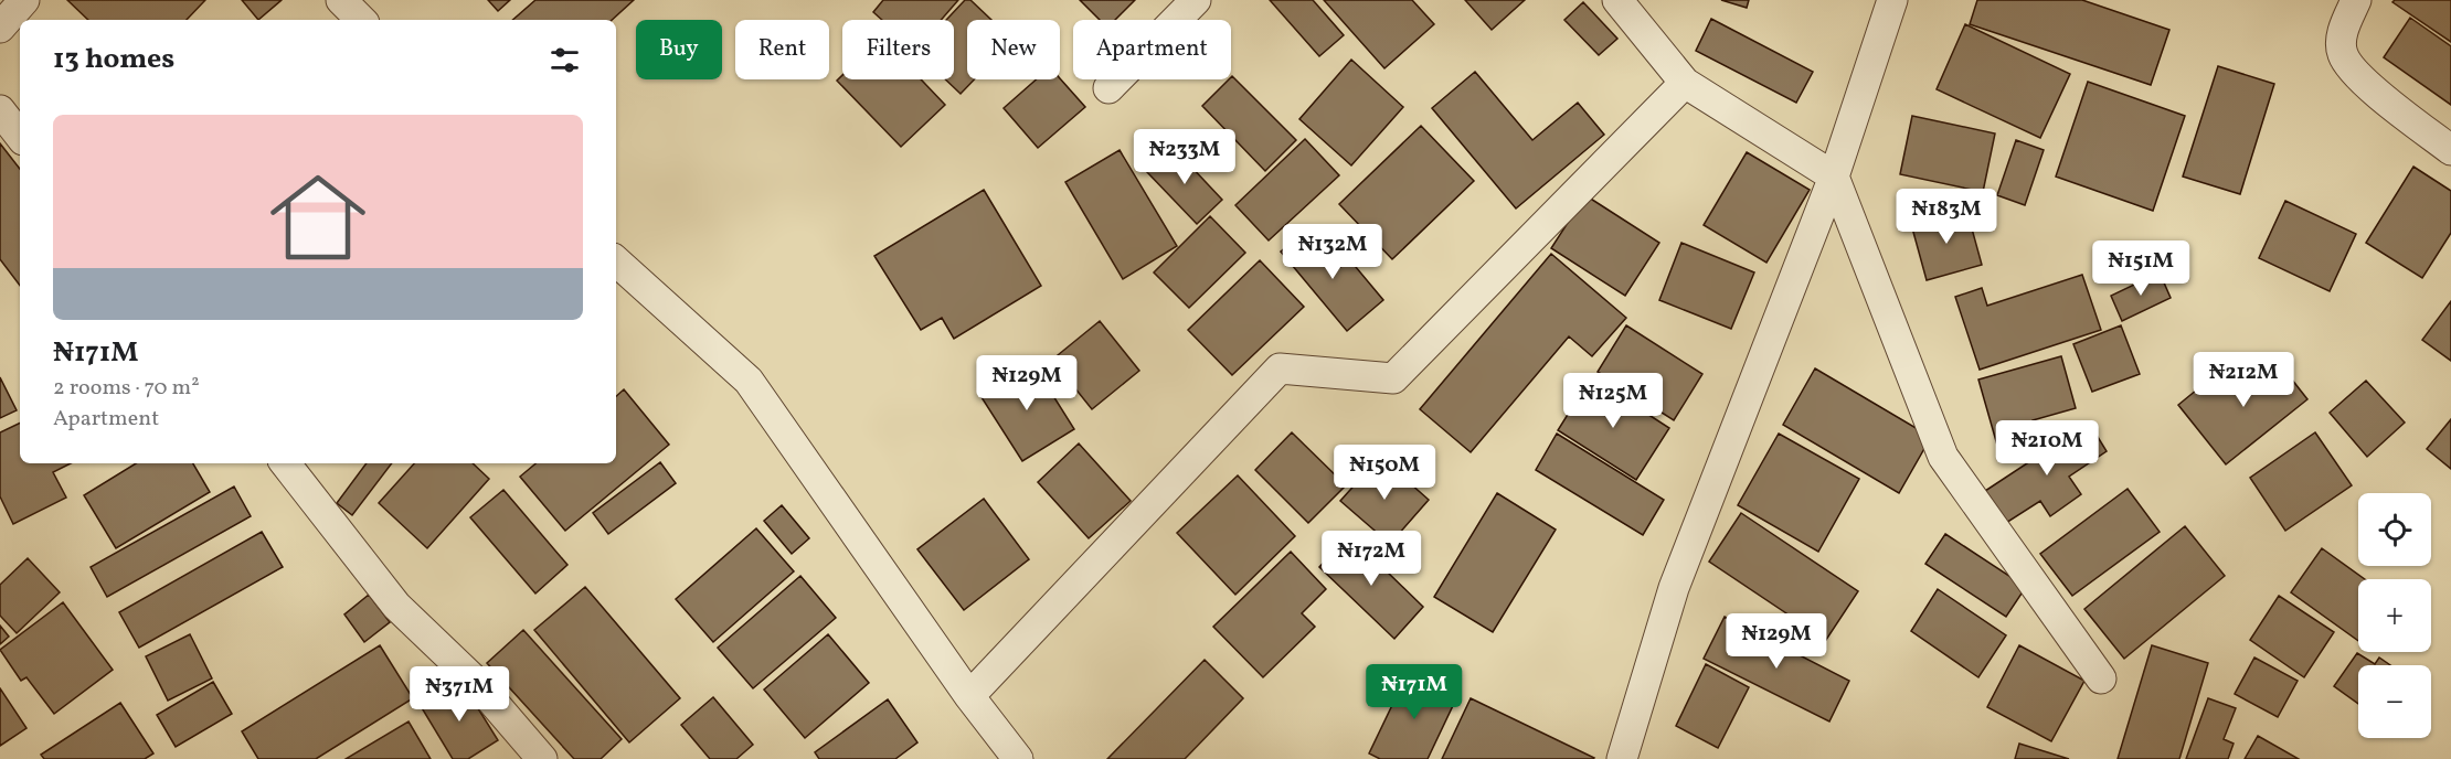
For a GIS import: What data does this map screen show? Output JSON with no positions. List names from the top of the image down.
{
  "page": {
    "chip": [
      "Buy",
      "Rent",
      "Filters",
      "New",
      "Apartment"
    ],
    "heading": "13 homes",
    "list": [
      {
        "name": "₦171M",
        "note": "2 rooms · 70 m² · Apartment"
      }
    ],
    "price": [
      "₦233M",
      "₦183M",
      "₦132M",
      "₦151M",
      "₦212M",
      "₦129M",
      "₦125M",
      "₦210M",
      "₦150M",
      "₦172M",
      "₦129M",
      "₦171M",
      "₦371M"
    ],
    "map_buttons": ["+", "−"]
  }
}
